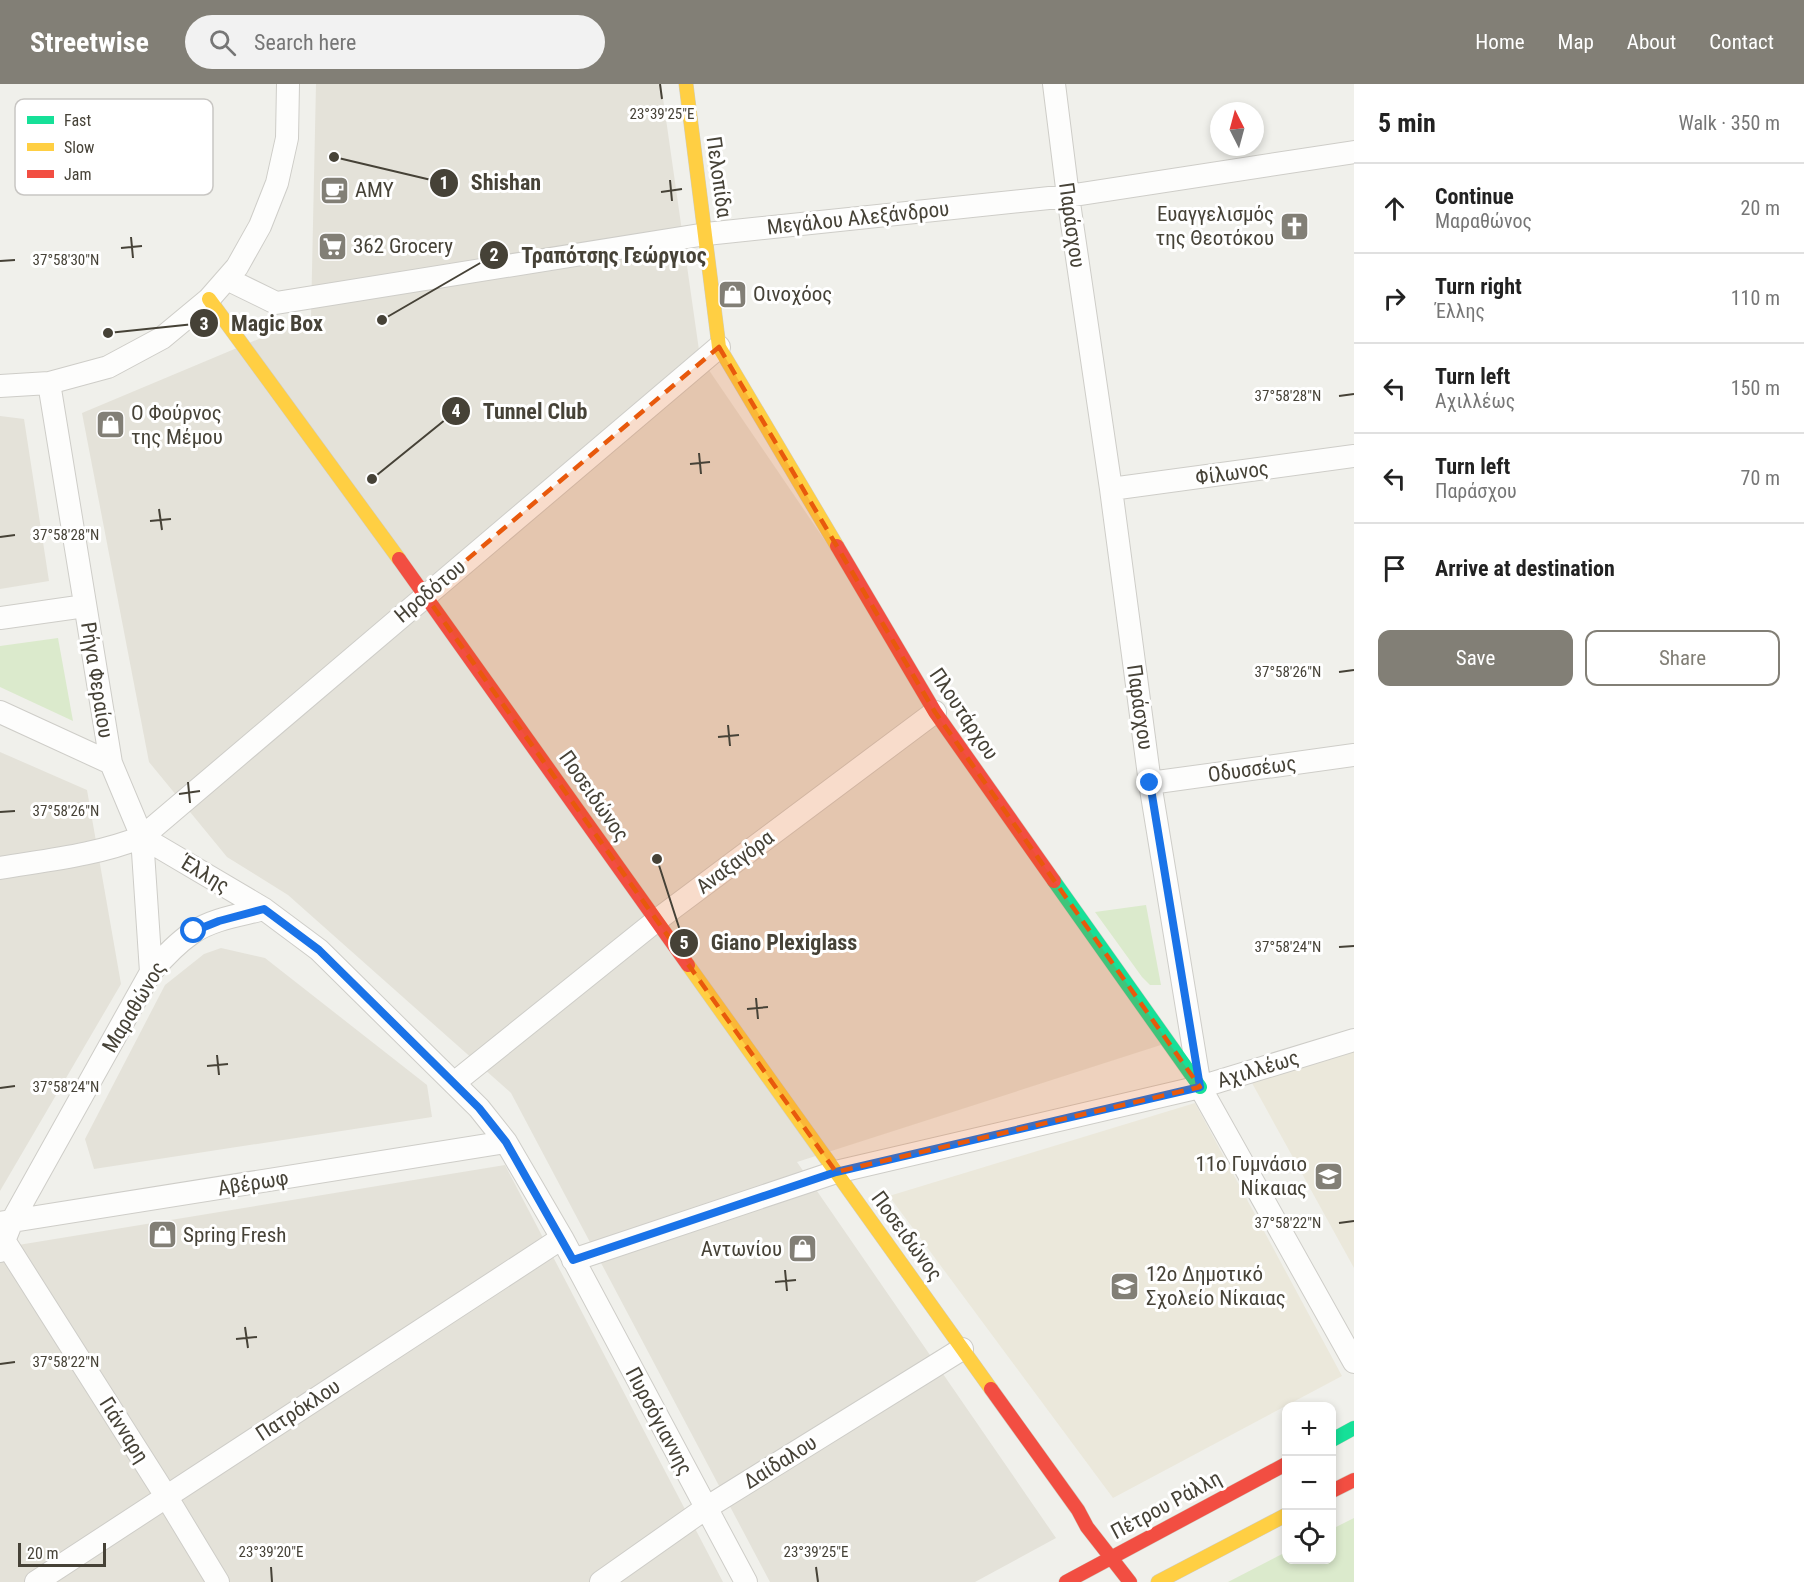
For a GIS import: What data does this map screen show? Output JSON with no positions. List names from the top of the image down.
{
  "streets": {
    "street": [
      "Πελοπίδα",
      "Μεγάλου Αλεξάνδρου",
      "Παράσχου",
      "Φίλωνος",
      "Ηροδότου",
      "Ρήγα Φεραίου",
      "Πλουτάρχου",
      "Οδυσσέως",
      "Ποσειδώνος",
      "Αναξαγόρα",
      "Έλλης",
      "Μαραθώνος",
      "Αχιλλέως",
      "Αβέρωφ",
      "Πατρόκλου",
      "Πυρσόγιαννης",
      "Γιάνναρη",
      "Δαίδαλου",
      "Πέτρου Ράλλη"
    ]
  },
  "crossings": [
    ["Πελοπίδα", "Μεγάλου Αλεξάνδρου"],
    ["Πελοπίδα", "Ηροδότου"],
    ["Πελοπίδα", "Πλουτάρχου"],
    ["Μεγάλου Αλεξάνδρου", "Παράσχου"],
    ["Παράσχου", "Φίλωνος"],
    ["Παράσχου", "Πλουτάρχου"],
    ["Παράσχου", "Οδυσσέως"],
    ["Παράσχου", "Αχιλλέως"],
    ["Ηροδότου", "Ρήγα Φεραίου"],
    ["Ηροδότου", "Πλουτάρχου"],
    ["Ηροδότου", "Ποσειδώνος"],
    ["Ηροδότου", "Έλλης"],
    ["Ρήγα Φεραίου", "Έλλης"],
    ["Ρήγα Φεραίου", "Μαραθώνος"],
    ["Πλουτάρχου", "Αναξαγόρα"],
    ["Πλουτάρχου", "Αχιλλέως"],
    ["Ποσειδώνος", "Αναξαγόρα"],
    ["Ποσειδώνος", "Αχιλλέως"],
    ["Ποσειδώνος", "Δαίδαλου"],
    ["Ποσειδώνος", "Πέτρου Ράλλη"],
    ["Αναξαγόρα", "Έλλης"],
    ["Έλλης", "Μαραθώνος"],
    ["Έλλης", "Αχιλλέως"],
    ["Έλλης", "Αβέρωφ"],
    ["Έλλης", "Πατρόκλου"],
    ["Έλλης", "Πυρσόγιαννης"],
    ["Μαραθώνος", "Αβέρωφ"],
    ["Μαραθώνος", "Γιάνναρη"],
    ["Αχιλλέως", "Πυρσόγιαννης"],
    ["Αβέρωφ", "Γιάνναρη"],
    ["Πατρόκλου", "Γιάνναρη"],
    ["Πυρσόγιαννης", "Δαίδαλου"]
  ],
  "places": {
    "other": [
      "Shishan",
      "Τραπότσης Γεώργιος",
      "Magic Box",
      "Tunnel Club",
      "Giano Plexiglass"
    ],
    "cafe": ["AMY"],
    "church": ["Ευαγγελισμός της Θεοτόκου"],
    "supermarket": ["362 Grocery"],
    "shop": [
      "Οινοχόος",
      "Ο Φούρνος της Μέμου",
      "Spring Fresh",
      "Αντωνίου"
    ],
    "school or university": ["11ο Γυμνάσιο Νίκαιας", "12ο Δημοτικό Σχολείο Νίκαιας"]
  },
  "legend": ["Fast", "Slow", "Jam"],
  "scale_bar": "20 m",
  "north": "top",
  "page": {
    "header": "Streetwise",
    "search": "Search here",
    "nav": [
      "Home",
      "Map",
      "About",
      "Contact"
    ],
    "heading": ["5 min", "Walk · 350 m"],
    "list": [
      ["Continue", "Μαραθώνος", "20 m"],
      ["Turn right", "Έλλης", "110 m"],
      ["Turn left", "Αχιλλέως", "150 m"],
      ["Turn left", "Παράσχου", "70 m"],
      "Arrive at destination"
    ],
    "buttons": ["Save", "Share"],
    "map_buttons": ["+", "−"],
    "scale": "20 m"
  },
  "coordinates": [
    "23°39'25\"E",
    "37°58'30\"N",
    "37°58'28\"N",
    "37°58'26\"N",
    "37°58'24\"N",
    "37°58'22\"N",
    "23°39'20\"E"
  ]
}
